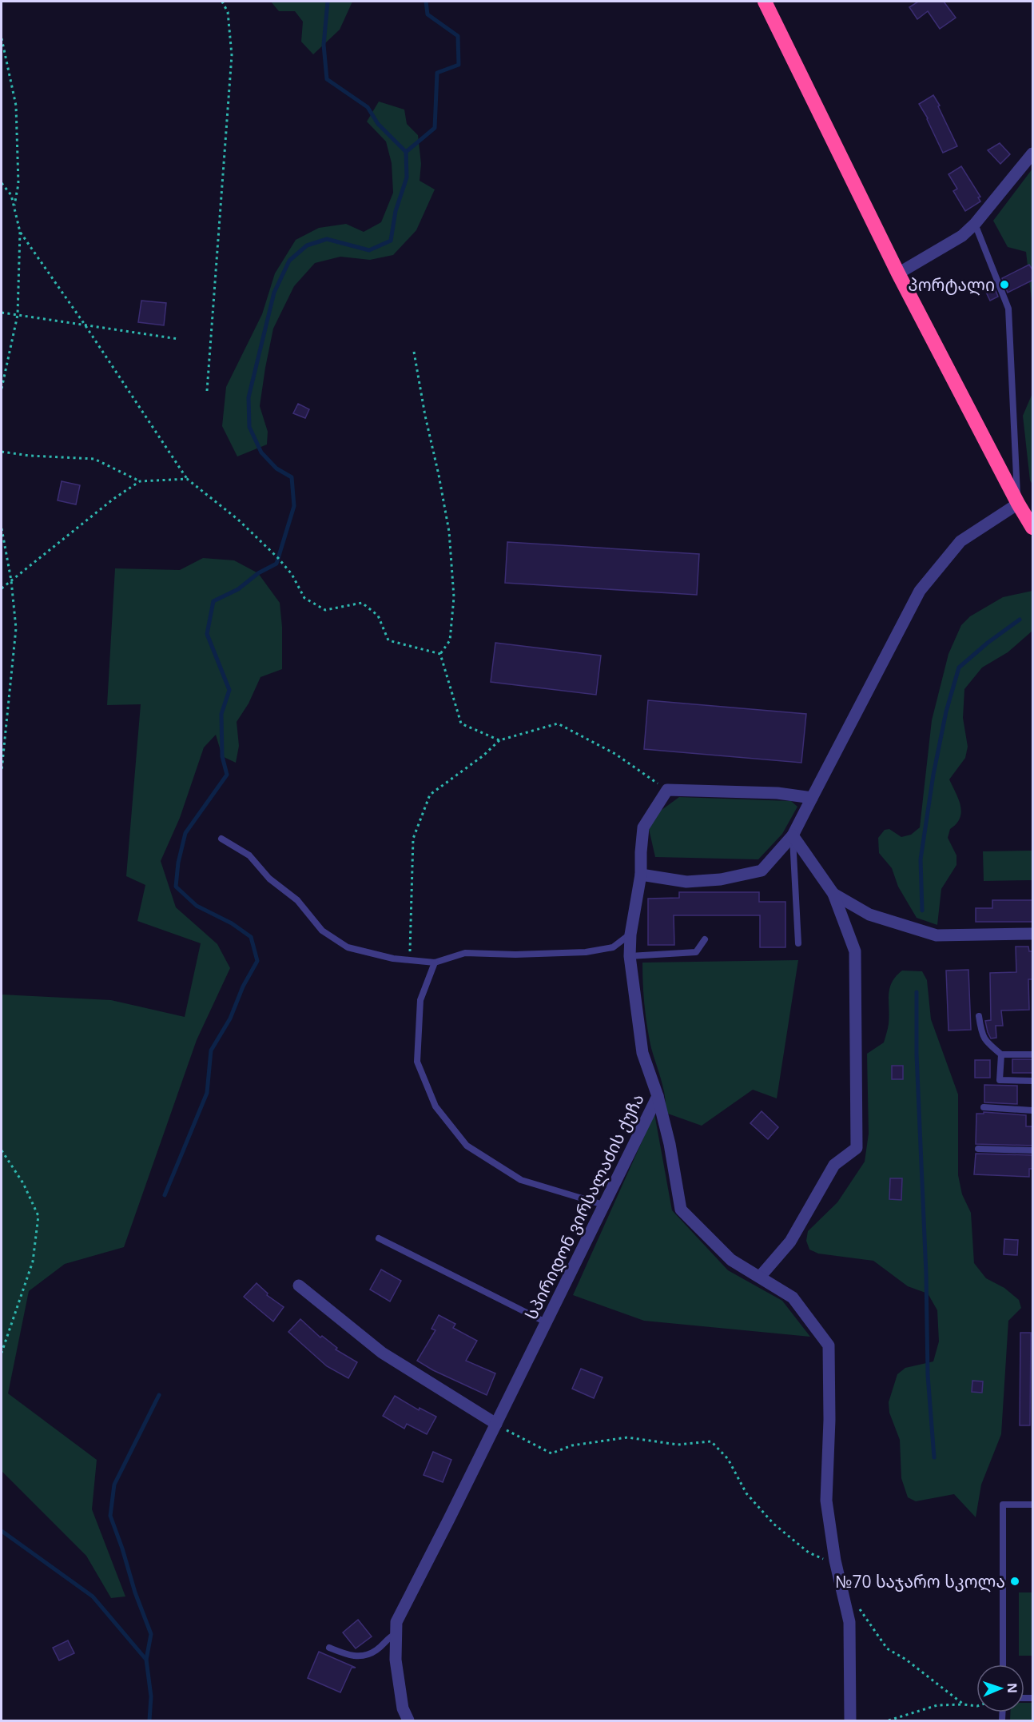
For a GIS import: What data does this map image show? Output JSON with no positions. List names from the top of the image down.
{
  "streets": {
    "street": ["სპირიდონ ვირსალაძის ქუჩა"]
  },
  "places": ["პორტალი", "№70 საჯარო სკოლა"],
  "north": "right"
}
